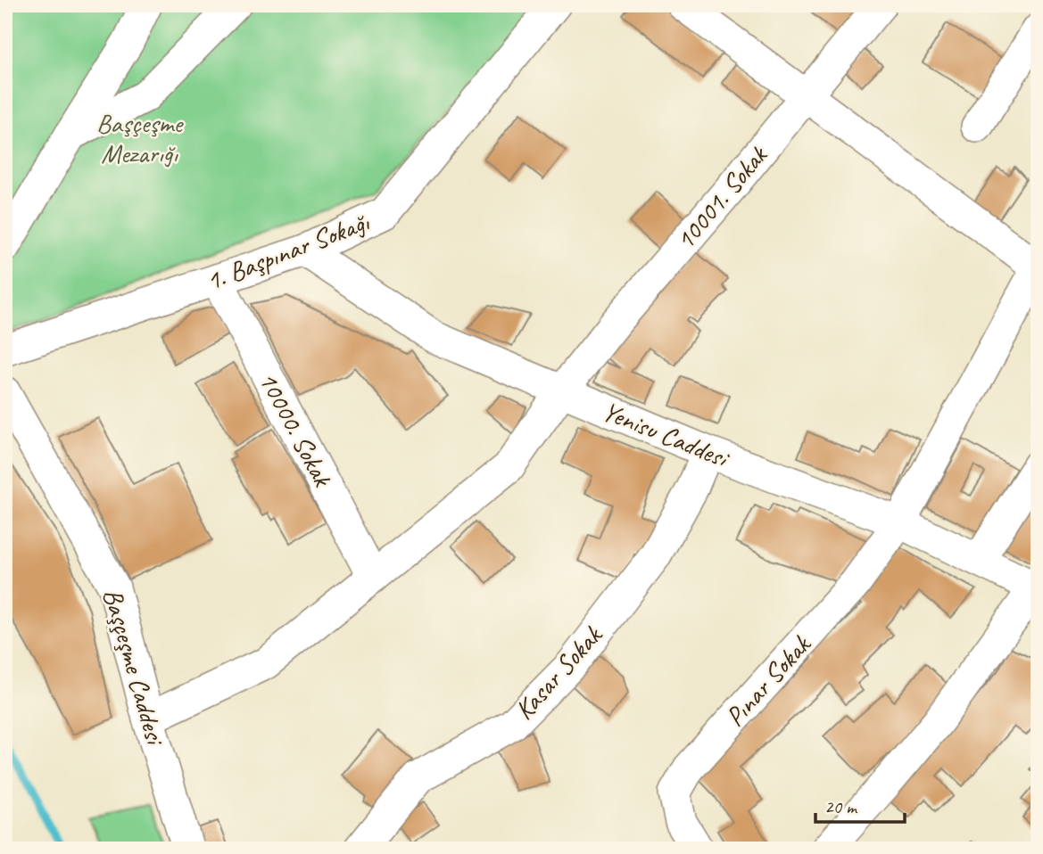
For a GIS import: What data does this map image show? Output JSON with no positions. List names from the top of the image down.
{
  "streets": {
    "street": [
      "10001. Sokak",
      "1. Başpınar Sokağı",
      "10000. Sokak",
      "Yenisu Caddesi",
      "Başçeşme Caddesi",
      "Kasar Sokak",
      "Pınar Sokak"
    ]
  },
  "crossings": [
    ["10001. Sokak", "Yenisu Caddesi"],
    ["1. Başpınar Sokağı", "10000. Sokak"],
    ["1. Başpınar Sokağı", "Yenisu Caddesi"],
    ["Yenisu Caddesi", "Kasar Sokak"],
    ["Yenisu Caddesi", "Pınar Sokak"]
  ],
  "parks": ["Başçeşme Mezarığı"],
  "scale_bar": "20 m"
}
